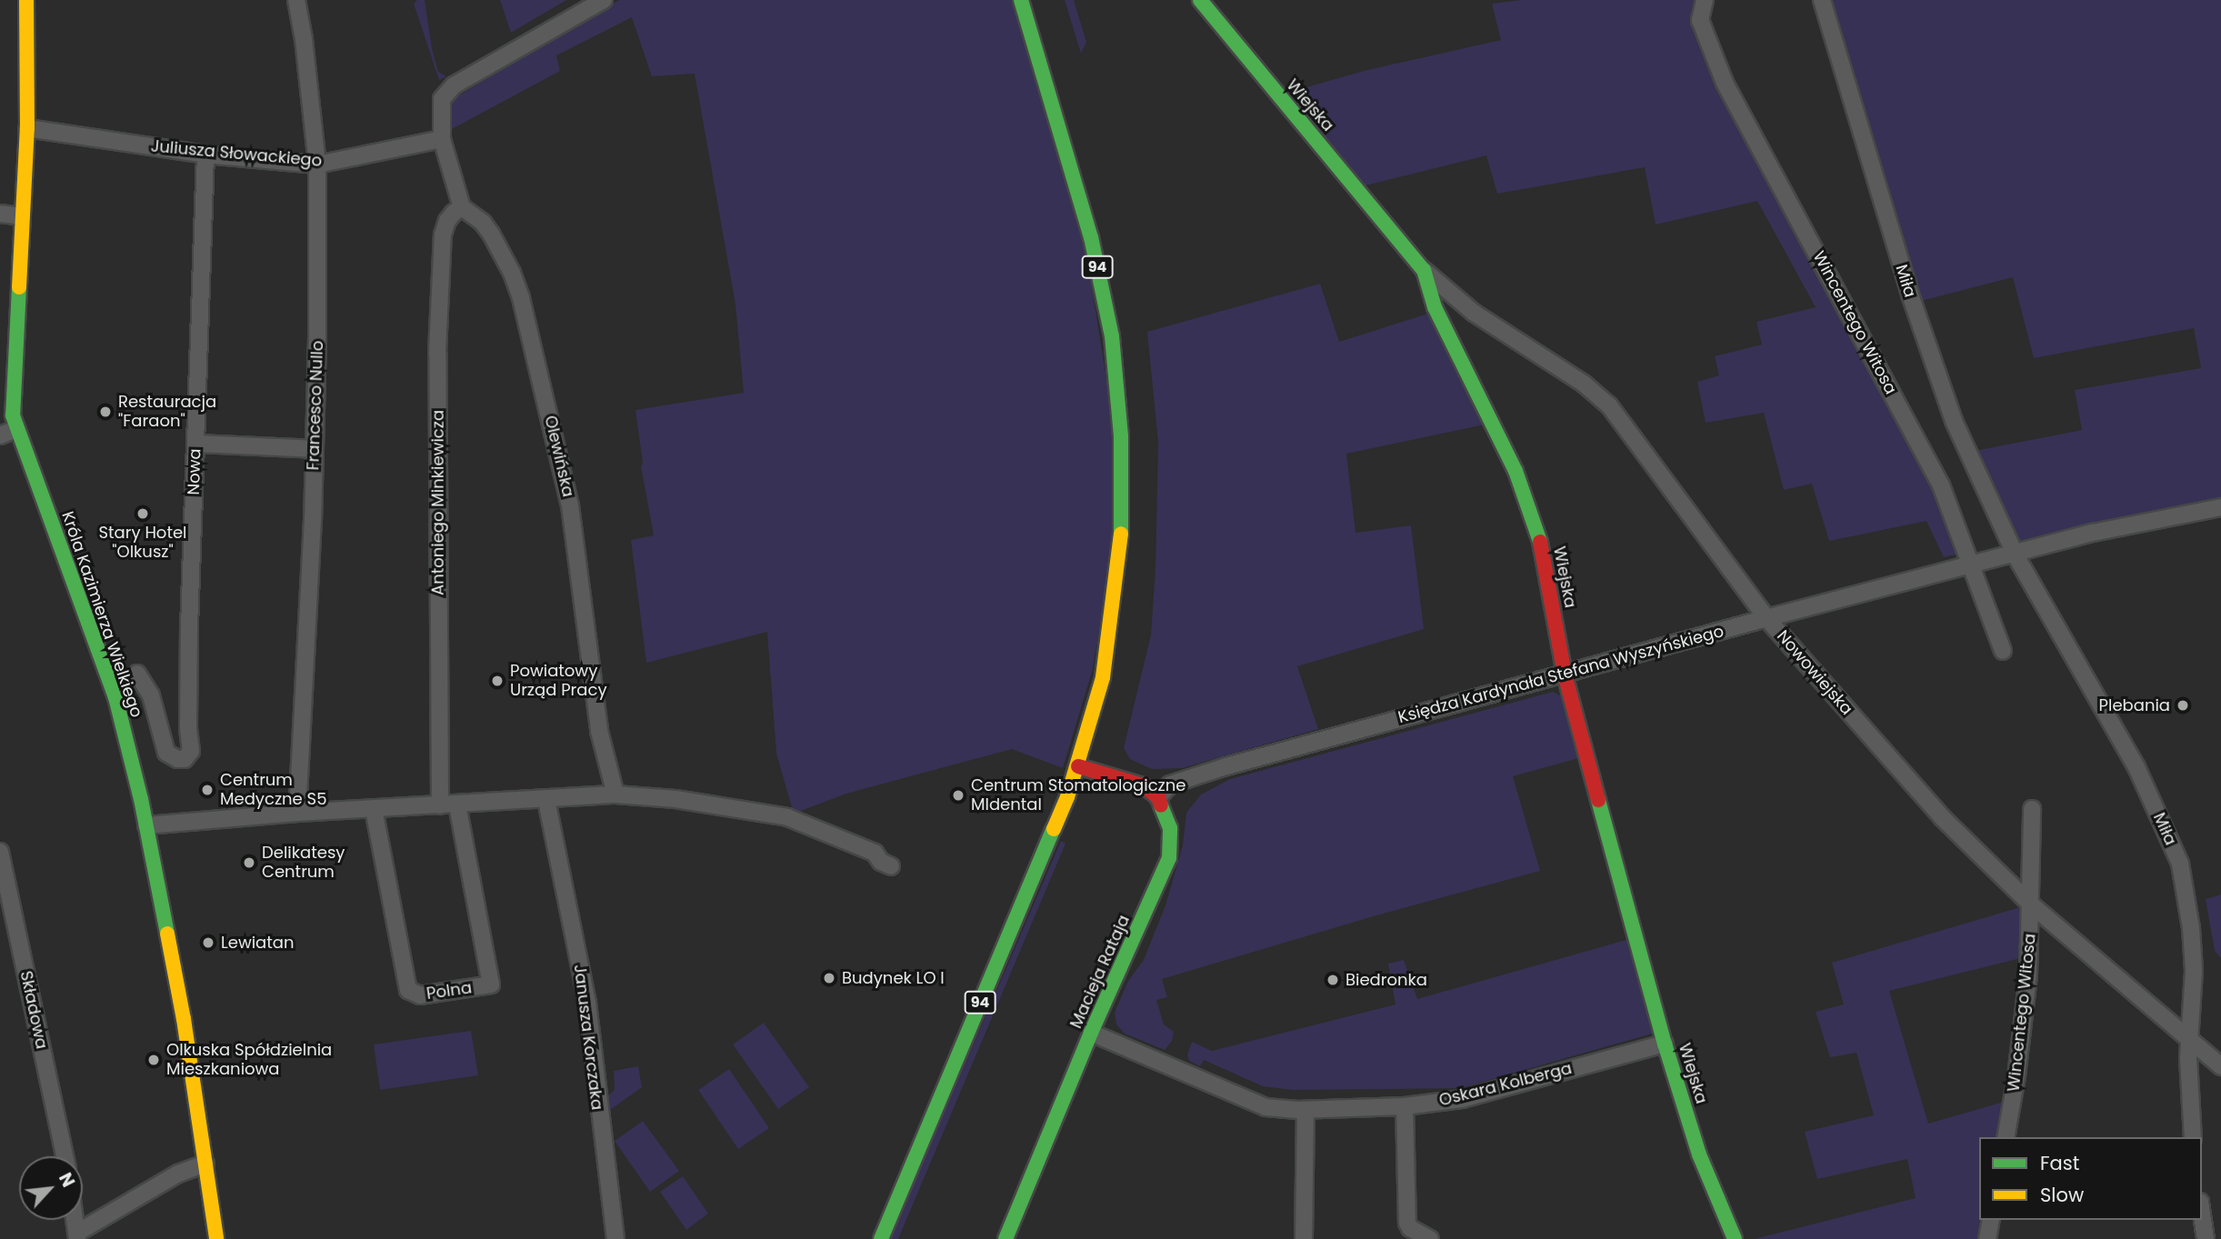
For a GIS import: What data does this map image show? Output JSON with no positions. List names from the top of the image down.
{
  "streets": {
    "street": [
      "Wiejska",
      "Juliusza Słowackiego",
      "94",
      "Miła",
      "Wincentego Witosa",
      "Francesco Nullo",
      "Olewińska",
      "Nowa",
      "Antoniego Minkiewicza",
      "Króla Kazimierza Wielkiego",
      "Nowowiejska",
      "Księdza Kardynała Stefana Wyszyńskiego",
      "Macieja Rataja",
      "Polna",
      "Składowa",
      "Janusza Korczaka",
      "Oskara Kolberga"
    ]
  },
  "crossings": [
    ["Wiejska", "Nowowiejska"],
    ["Wiejska", "Księdza Kardynała Stefana Wyszyńskiego"],
    ["Wiejska", "Oskara Kolberga"],
    ["Juliusza Słowackiego", "Francesco Nullo"],
    ["Juliusza Słowackiego", "Nowa"],
    ["Juliusza Słowackiego", "Króla Kazimierza Wielkiego"],
    ["Miła", "Nowowiejska"],
    ["Wincentego Witosa", "Nowowiejska"],
    ["Wincentego Witosa", "Księdza Kardynała Stefana Wyszyńskiego"],
    ["Olewińska", "Antoniego Minkiewicza"],
    ["Nowowiejska", "Księdza Kardynała Stefana Wyszyńskiego"],
    ["Księdza Kardynała Stefana Wyszyńskiego", "Macieja Rataja"],
    ["Macieja Rataja", "Oskara Kolberga"]
  ],
  "places": [
    "Restauracja \"Faraon\"",
    "Stary Hotel \"Olkusz\"",
    "Powiatowy Urząd Pracy",
    "Plebania",
    "Centrum Medyczne S5",
    "Centrum Stomatologiczne MIdental",
    "Delikatesy Centrum",
    "Lewiatan",
    "Budynek LO I",
    "Biedronka",
    "Olkuska Spółdzielnia Mieszkaniowa"
  ],
  "legend": ["Fast", "Slow"],
  "north": "top right"
}
